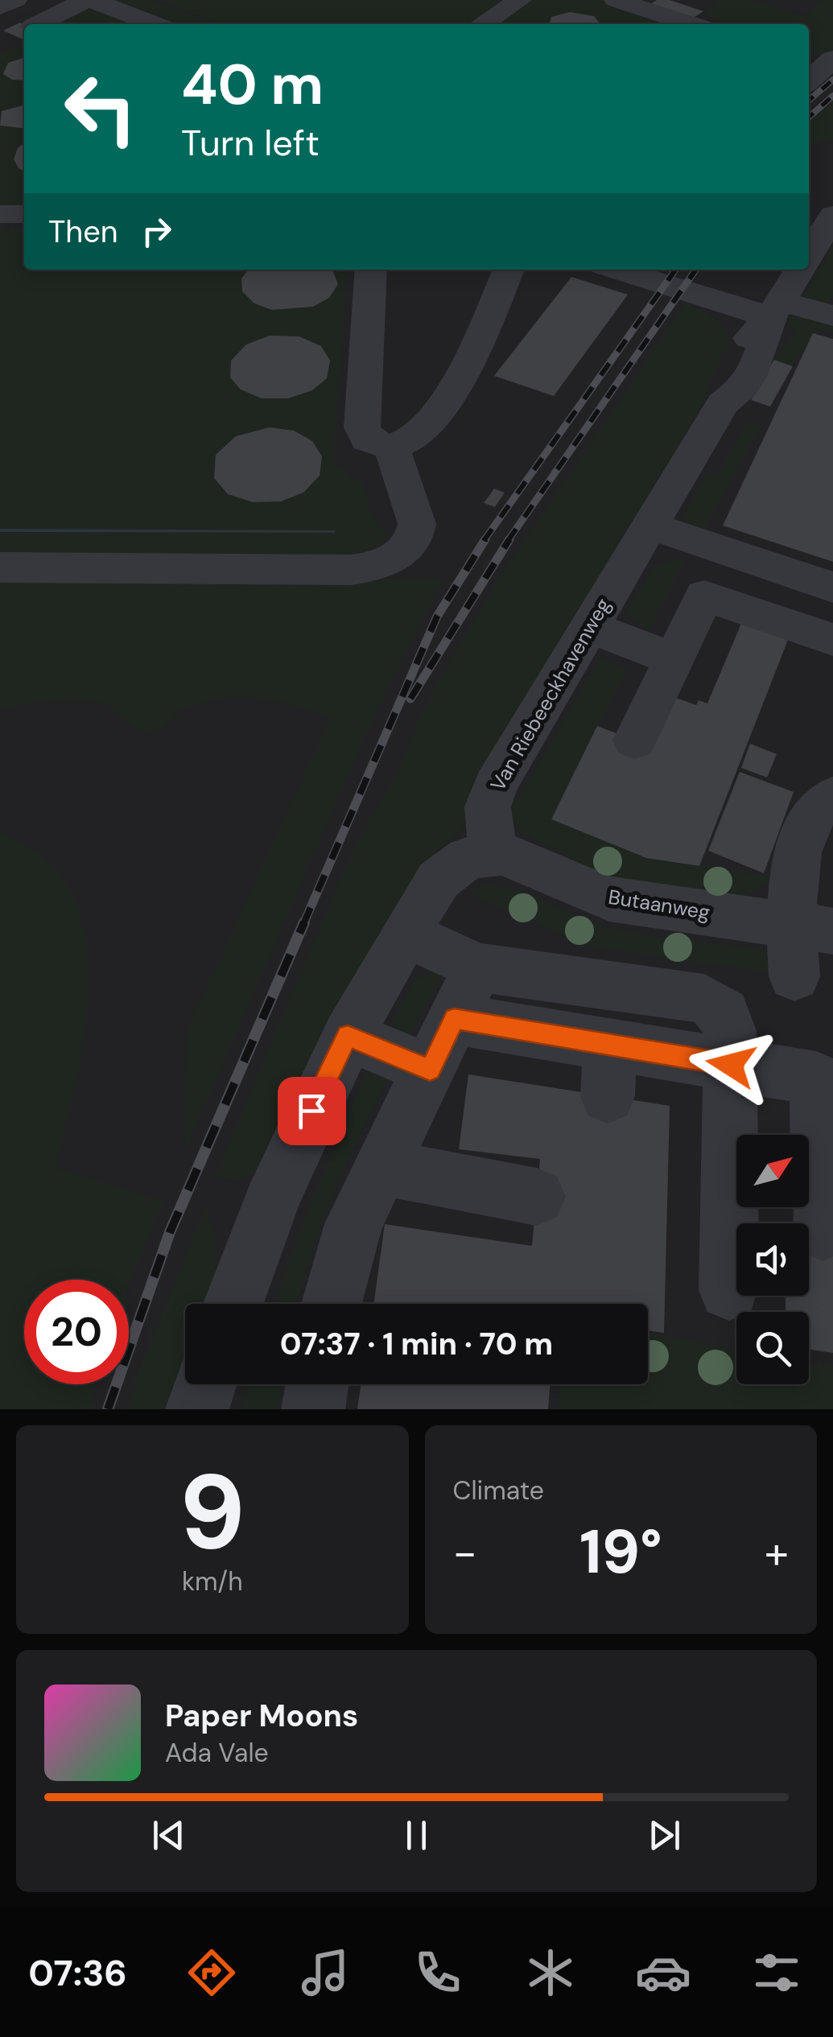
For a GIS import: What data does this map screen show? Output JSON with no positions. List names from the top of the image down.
{
  "streets": {
    "street": ["Van Riebeeckhavenweg", "Butaanweg"]
  },
  "crossings": [
    ["Van Riebeeckhavenweg", "Butaanweg"]
  ],
  "north": "top right",
  "page": {
    "turn": ["40 m", "Turn left"],
    "then": "Then",
    "limit": "20",
    "trip": "07:37 · 1 min · 70 m",
    "tile": [
      ["9", "km/h"],
      "Climate"
    ],
    "heat": ["−", "19°", "+"],
    "song": ["Paper Moons", "Ada Vale"],
    "tabs": "07:36"
  }
}
